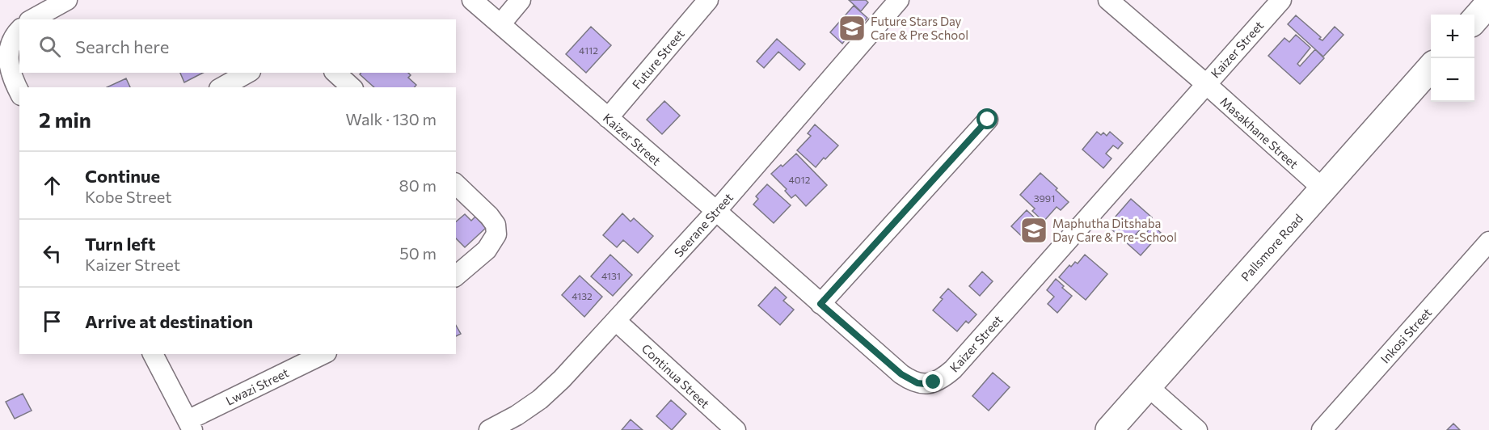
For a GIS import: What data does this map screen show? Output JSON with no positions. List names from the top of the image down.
{
  "streets": {
    "street": [
      "Kaizer Street",
      "Future Street",
      "Masakhane Street",
      "Seerane Street",
      "Pallsmore Road",
      "Inkosi Street",
      "Continua Street",
      "Lwazi Street"
    ]
  },
  "crossings": [
    ["Kaizer Street", "Future Street"],
    ["Kaizer Street", "Masakhane Street"],
    ["Kaizer Street", "Seerane Street"],
    ["Masakhane Street", "Pallsmore Road"],
    ["Seerane Street", "Continua Street"]
  ],
  "places": {
    "school or university": ["Future Stars Day Care & Pre School", "Maphutha Ditshaba Day Care & Pre-School"]
  },
  "house_numbers": [
    "4112",
    "4012",
    "3991",
    "4131",
    "4132"
  ],
  "page": {
    "map_buttons": ["+", "−"],
    "search": "Search here",
    "heading": ["2 min", "Walk · 130 m"],
    "list": [
      ["Continue", "Kobe Street", "80 m"],
      ["Turn left", "Kaizer Street", "50 m"],
      "Arrive at destination"
    ]
  }
}
